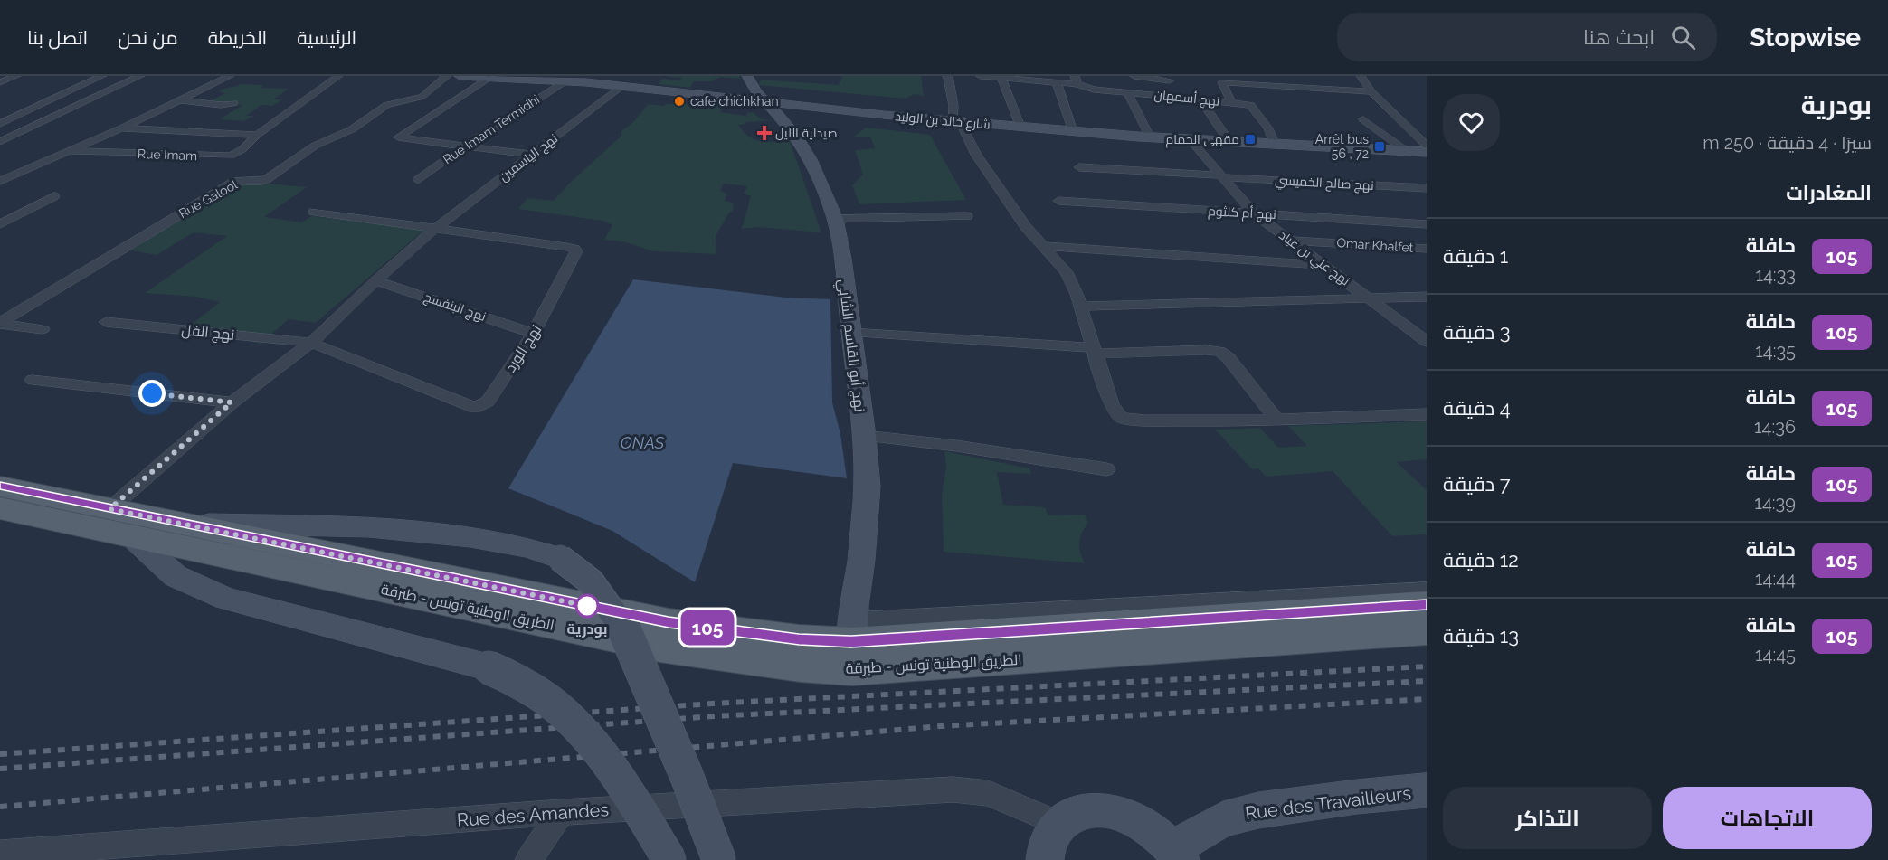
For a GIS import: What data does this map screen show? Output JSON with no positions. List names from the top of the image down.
{
  "streets": {
    "main road": ["الطريق الوطنية تونس - طبرقة"],
    "street": [
      "نهج أسمهان",
      "شارع خالد بن الوليد",
      "Rue Imam Termidhi",
      "Rue Imam",
      "نهج الياسمين",
      "نهج صالح الخميسي",
      "Rue Galool",
      "نهج أم كلثوم",
      "Omar Khalfet",
      "نهج علي بن عياد",
      "نهج البنفسج",
      "نهج الفل",
      "نهج أبو القاسم الشابي",
      "نهج الورد",
      "Rue des Travailleurs",
      "Rue des Amandes"
    ]
  },
  "crossings": [
    ["نهج أسمهان", "شارع خالد بن الوليد"],
    ["شارع خالد بن الوليد", "Rue Imam Termidhi"],
    ["شارع خالد بن الوليد", "نهج الياسمين"],
    ["شارع خالد بن الوليد", "نهج علي بن عياد"],
    ["شارع خالد بن الوليد", "نهج أبو القاسم الشابي"],
    ["نهج الياسمين", "نهج البنفسج"],
    ["نهج الياسمين", "نهج الفل"],
    ["نهج الياسمين", "نهج الورد"],
    ["نهج الياسمين", "الطريق الوطنية تونس - طبرقة"],
    ["نهج صالح الخميسي", "نهج علي بن عياد"],
    ["نهج أم كلثوم", "نهج علي بن عياد"],
    ["Omar Khalfet", "نهج علي بن عياد"],
    ["نهج البنفسج", "نهج الورد"],
    ["نهج الفل", "نهج الورد"],
    ["نهج أبو القاسم الشابي", "الطريق الوطنية تونس - طبرقة"]
  ],
  "water": ["ONAS"],
  "places": {
    "other": ["cafe chichkhan", "بودرية"],
    "health": ["صيدلية الليل"],
    "transit": ["مقهى الحمام", "Arrêt bus 56 , 72"]
  },
  "lines": ["bus line 105"],
  "page": {
    "header": "Stopwise",
    "search": "ابحث هنا",
    "nav": [
      "الرئيسية",
      "الخريطة",
      "من نحن",
      "اتصل بنا"
    ],
    "heading": [
      ["بودرية", "سيرًا · 4 دقيقة · 250 m"],
      "المغادرات"
    ],
    "on_map": "105",
    "list": [
      {
        "mark": "105",
        "name": "حافلة",
        "note": "14:33",
        "value": "1 دقيقة"
      },
      {
        "mark": "105",
        "name": "حافلة",
        "note": "14:35",
        "value": "3 دقيقة"
      },
      {
        "mark": "105",
        "name": "حافلة",
        "note": "14:36",
        "value": "4 دقيقة"
      },
      {
        "mark": "105",
        "name": "حافلة",
        "note": "14:39",
        "value": "7 دقيقة"
      },
      {
        "mark": "105",
        "name": "حافلة",
        "note": "14:44",
        "value": "12 دقيقة"
      },
      {
        "mark": "105",
        "name": "حافلة",
        "note": "14:45",
        "value": "13 دقيقة"
      }
    ],
    "buttons": ["الاتجاهات", "التذاكر"]
  }
}
